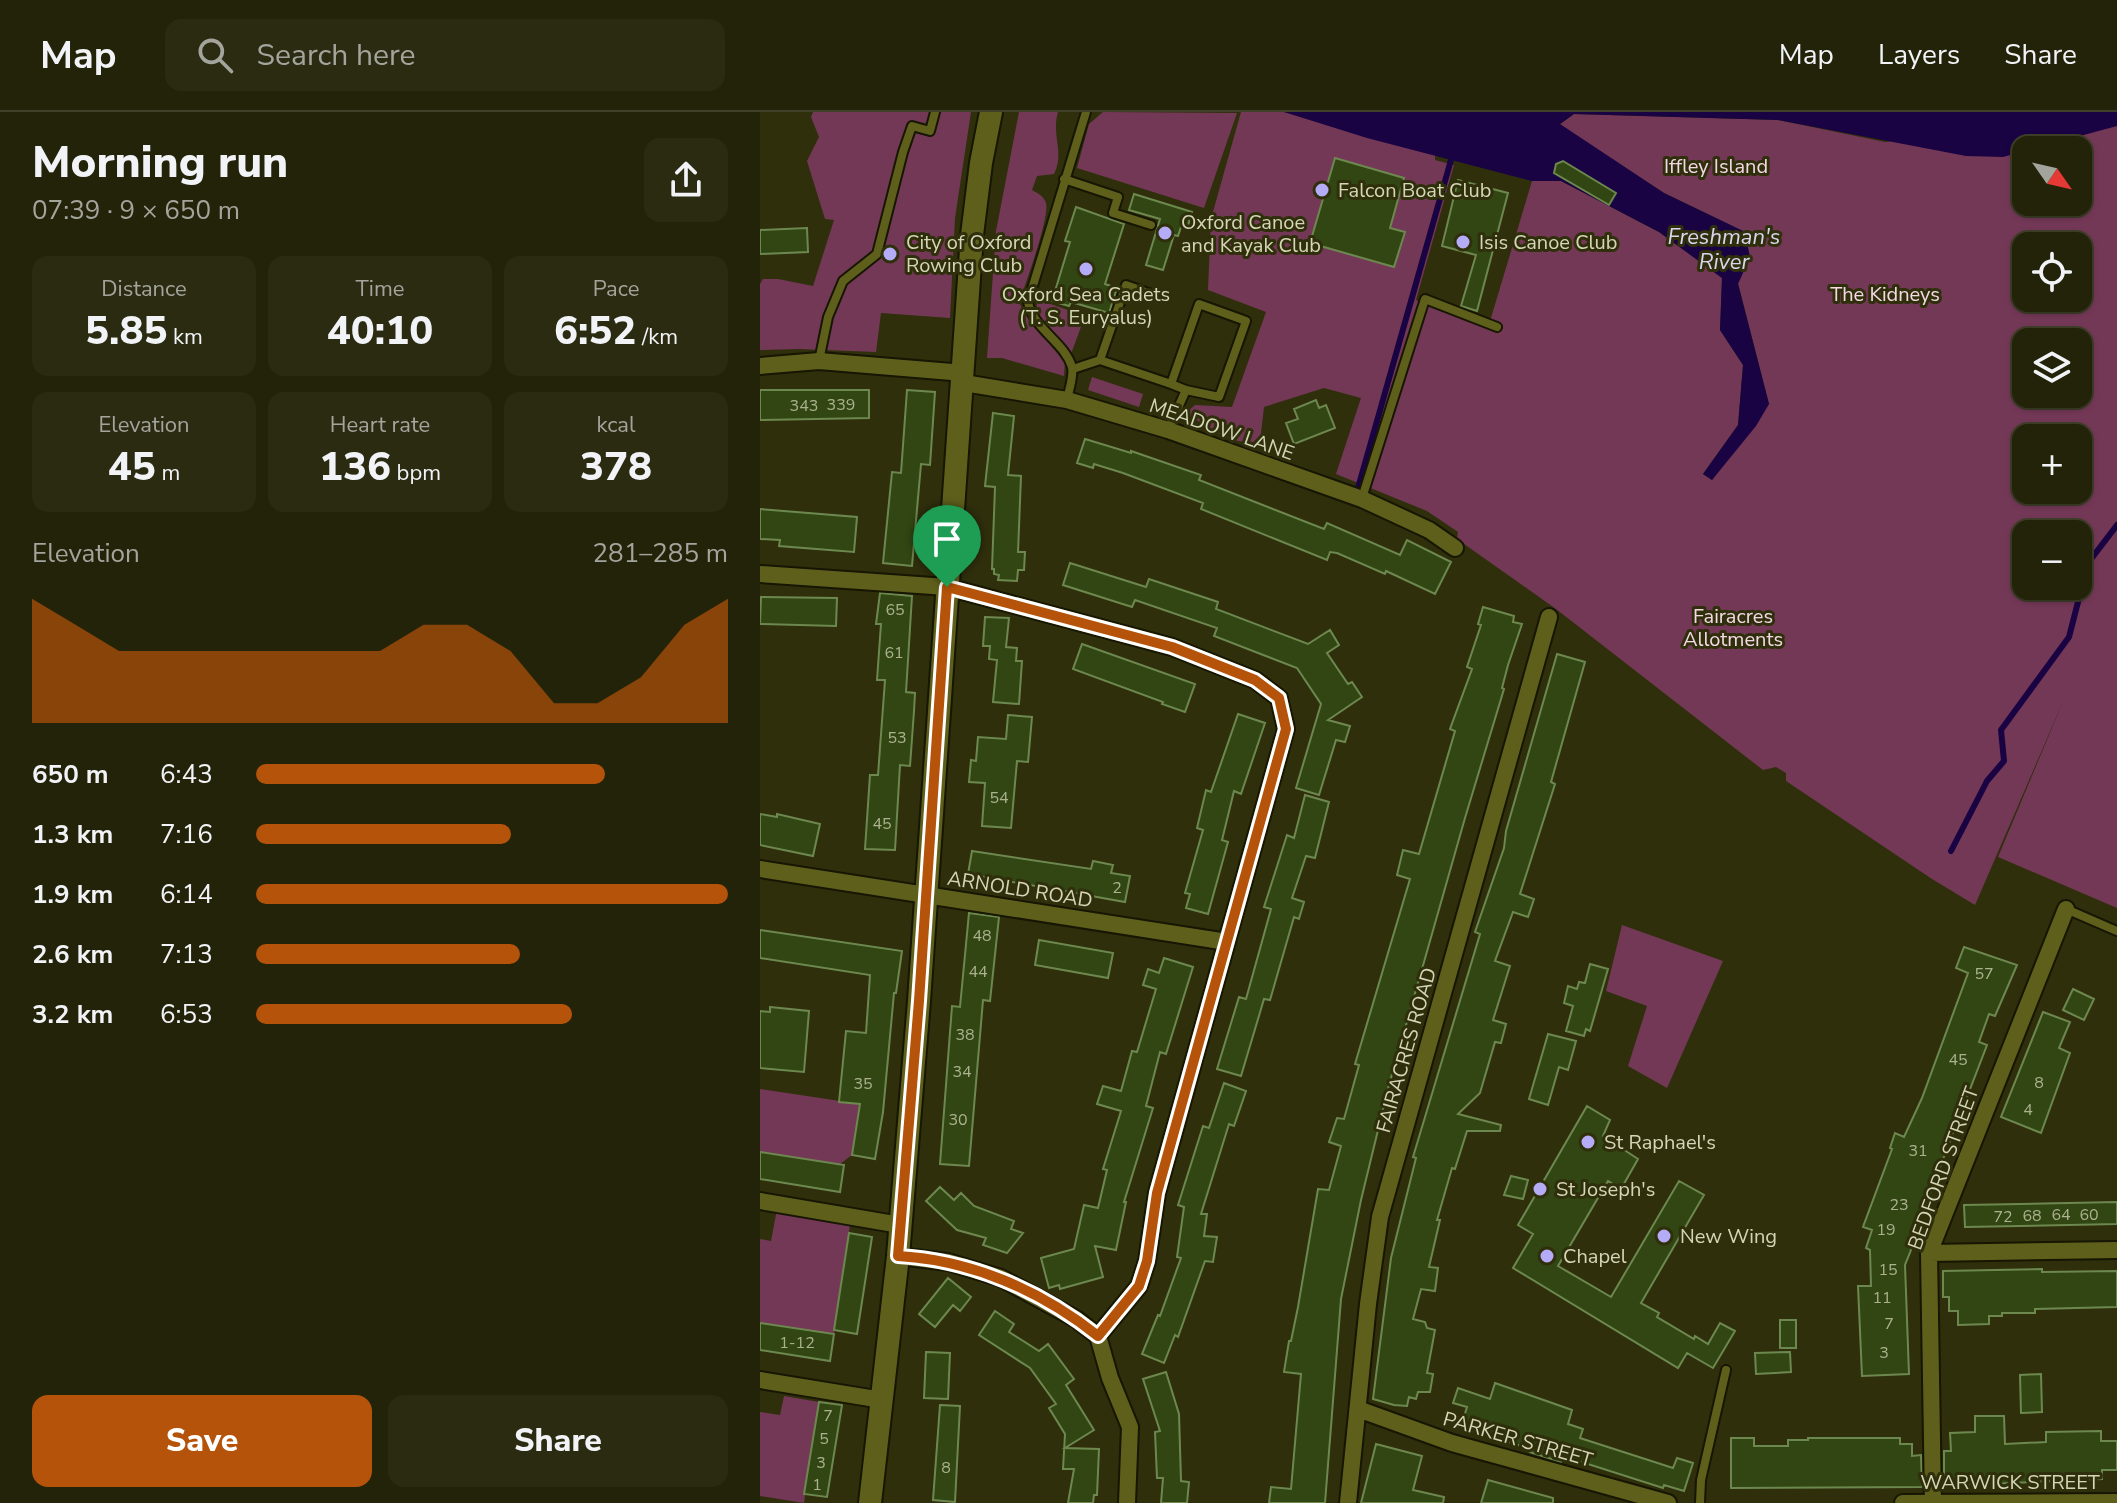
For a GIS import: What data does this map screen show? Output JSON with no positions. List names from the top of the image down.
{
  "streets": {
    "street": [
      "MEADOW LANE",
      "ARNOLD ROAD",
      "FAIRACRES ROAD",
      "BEDFORD STREET",
      "PARKER STREET",
      "WARWICK STREET"
    ]
  },
  "crossings": [
    ["FAIRACRES ROAD", "PARKER STREET"],
    ["BEDFORD STREET", "WARWICK STREET"]
  ],
  "water": ["Freshman's River"],
  "parks": ["Iffley Island", "The Kidneys", "Fairacres Allotments"],
  "places": [
    "Falcon Boat Club",
    "Oxford Canoe and Kayak Club",
    "Isis Canoe Club",
    "City of Oxford Rowing Club",
    "Oxford Sea Cadets (T. S. Euryalus)",
    "St Raphael's",
    "St Joseph's",
    "New Wing",
    "Chapel"
  ],
  "house_numbers": [
    "339",
    "343",
    "65",
    "61",
    "53",
    "54",
    "45",
    "2",
    "48",
    "44",
    "57",
    "38",
    "45",
    "34",
    "8",
    "35",
    "4",
    "30",
    "31",
    "23",
    "64",
    "60",
    "68",
    "72",
    "19",
    "15",
    "11",
    "7",
    "1-12",
    "3",
    "7",
    "5",
    "3",
    "8",
    "1"
  ],
  "north": "bottom right",
  "page": {
    "header": "Map",
    "search": "Search here",
    "nav": ["Map", "Layers", "Share"],
    "heading": ["Morning run", "07:39 · 9 × 650 m"],
    "map_buttons": ["+", "−"],
    "stats": [
      ["Distance", "5.85 km"],
      ["Time", "40:10"],
      ["Pace", "6:52 /km"],
      ["Elevation", "45 m"],
      ["Heart rate", "136 bpm"],
      ["kcal", "378"]
    ],
    "chart": ["Elevation", "281–285 m"],
    "list": [
      {
        "name": "650 m",
        "note": "6:43"
      },
      {
        "name": "1.3 km",
        "note": "7:16"
      },
      {
        "name": "1.9 km",
        "note": "6:14"
      },
      {
        "name": "2.6 km",
        "note": "7:13"
      },
      {
        "name": "3.2 km",
        "note": "6:53"
      }
    ],
    "buttons": ["Save", "Share"]
  }
}
